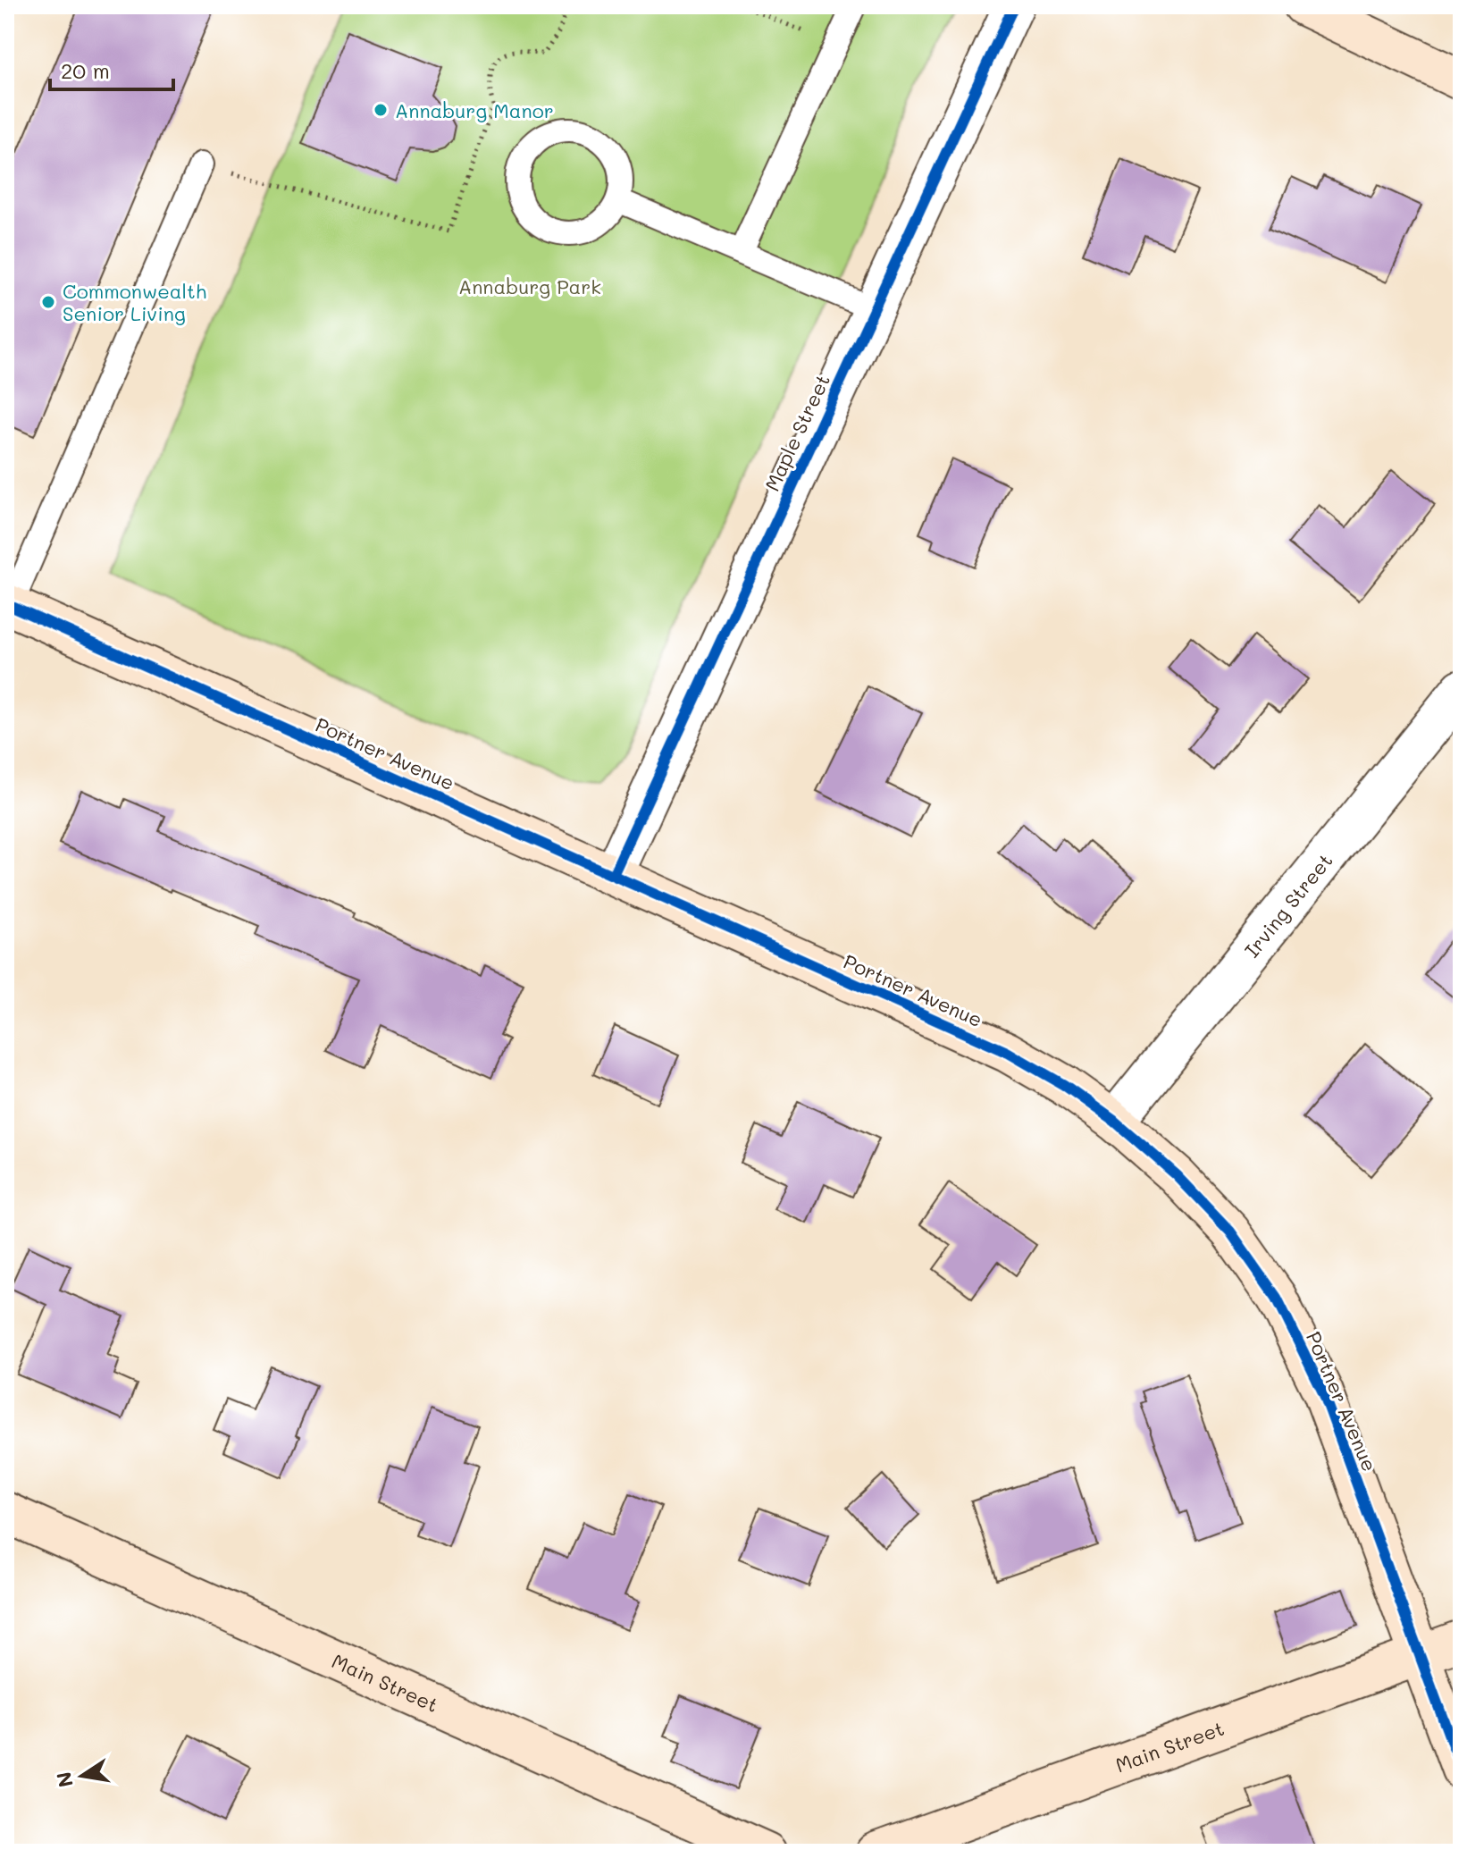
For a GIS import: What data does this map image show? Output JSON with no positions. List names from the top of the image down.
{
  "streets": {
    "street": [
      "Maple Street",
      "Portner Avenue",
      "Irving Street",
      "Main Street"
    ]
  },
  "crossings": [
    ["Maple Street", "Portner Avenue"],
    ["Portner Avenue", "Irving Street"],
    ["Portner Avenue", "Main Street"]
  ],
  "parks": ["Annaburg Park"],
  "places": ["Annaburg Manor", "Commonwealth Senior Living"],
  "scale_bar": "20 m",
  "north": "left"
}
